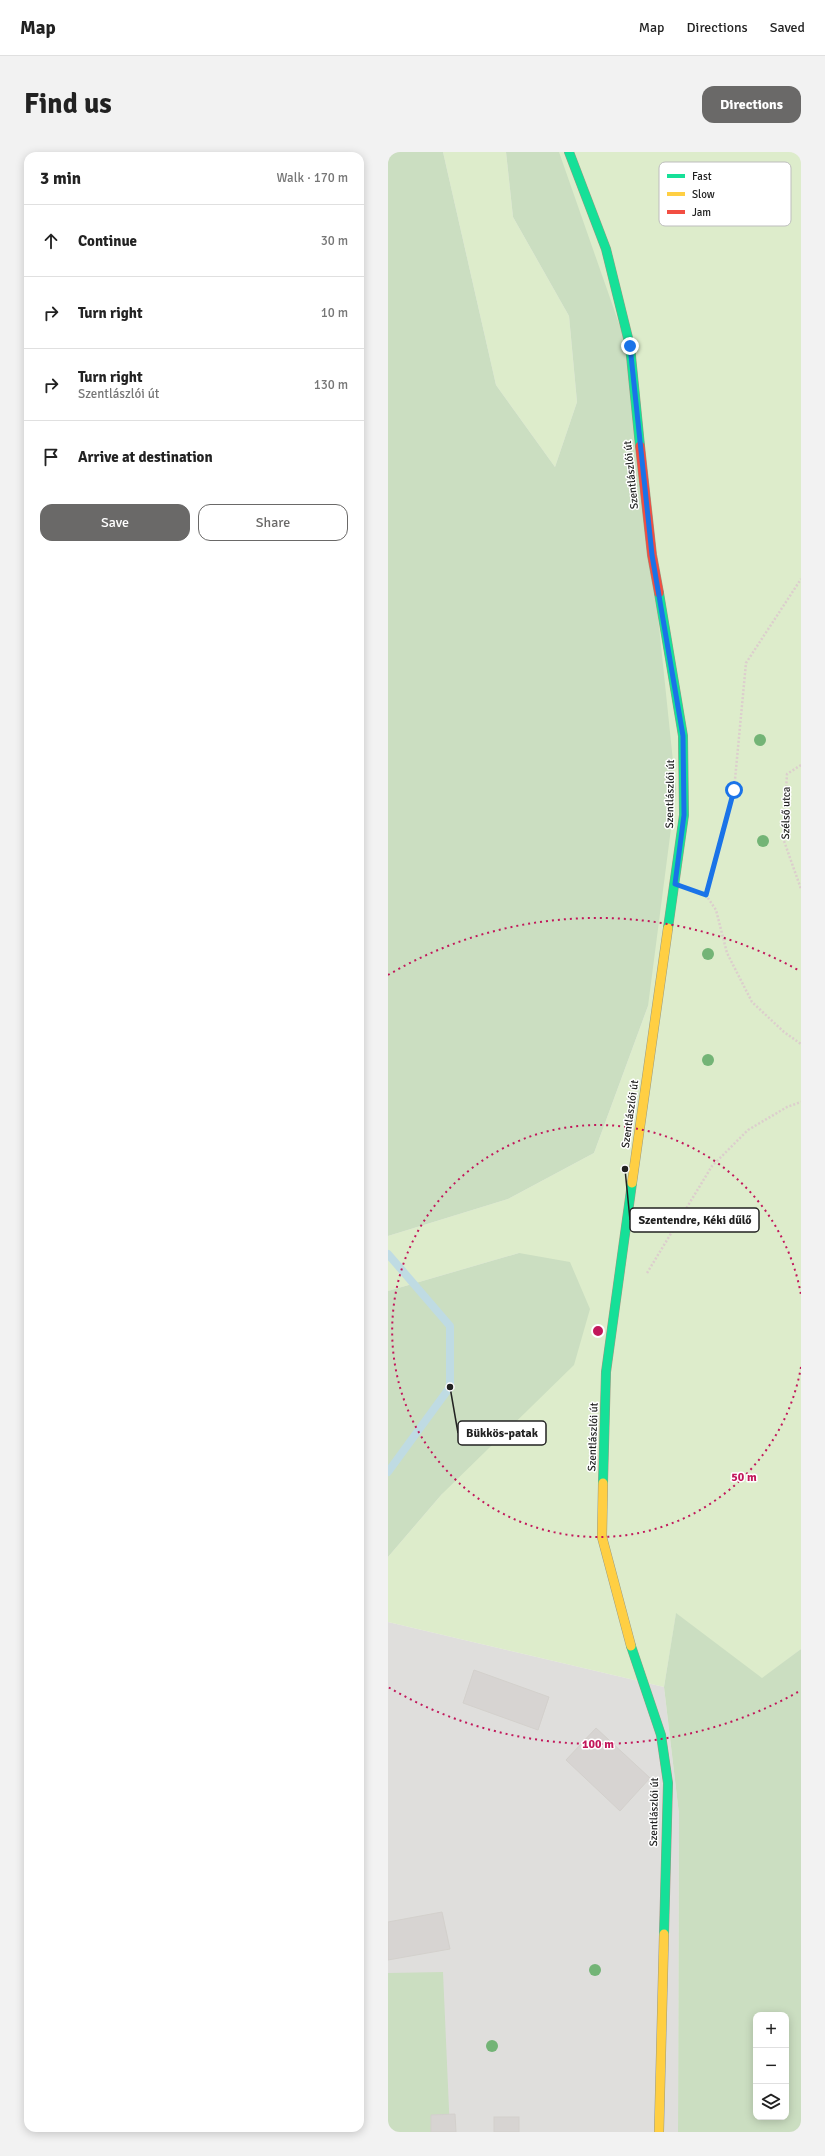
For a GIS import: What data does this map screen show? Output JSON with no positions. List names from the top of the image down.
{
  "streets": {
    "main road": ["Szentlászlói út"],
    "path": ["Szélső utca"]
  },
  "places": ["Szentendre, Kéki dűlő", "Bükkös-patak"],
  "legend": ["Fast", "Slow", "Jam"],
  "page": {
    "header": "Map",
    "nav": ["Map", "Directions", "Saved"],
    "buttons": [
      "Directions",
      ["Save", "Share"]
    ],
    "title": "Find us",
    "heading": ["3 min", "Walk · 170 m"],
    "list": [
      ["Continue", "30 m"],
      ["Turn right", "10 m"],
      ["Turn right", "Szentlászlói út", "130 m"],
      "Arrive at destination"
    ],
    "map_buttons": ["+", "−"]
  },
  "rings": ["50 m", "100 m"]
}
